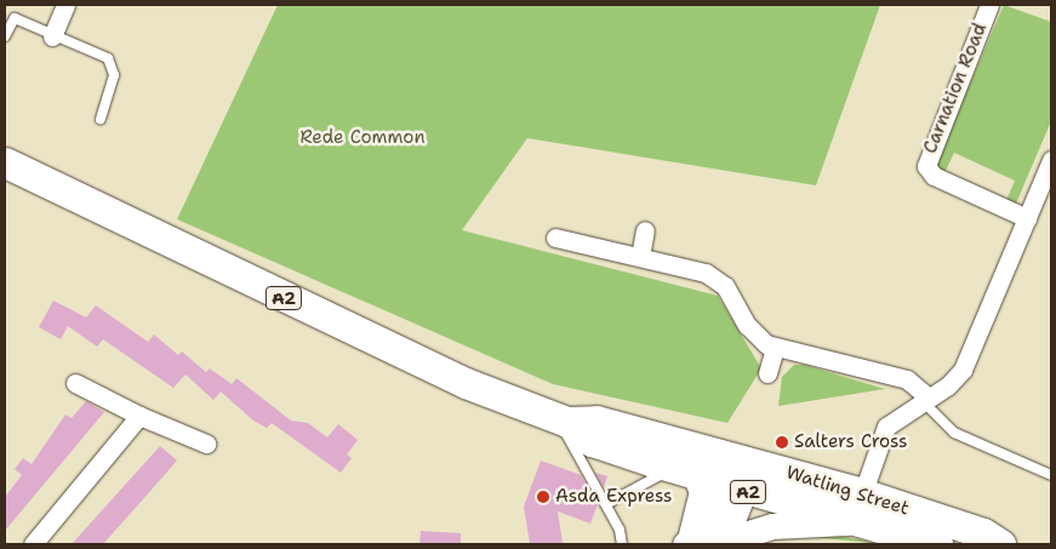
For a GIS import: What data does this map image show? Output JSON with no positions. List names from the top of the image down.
{
  "streets": {
    "main road": ["A2", "Watling Street"],
    "street": ["Carnation Road"]
  },
  "crossings": [
    ["A2", "Watling Street"]
  ],
  "parks": ["Rede Common"],
  "places": ["Salters Cross", "Asda Express"]
}
